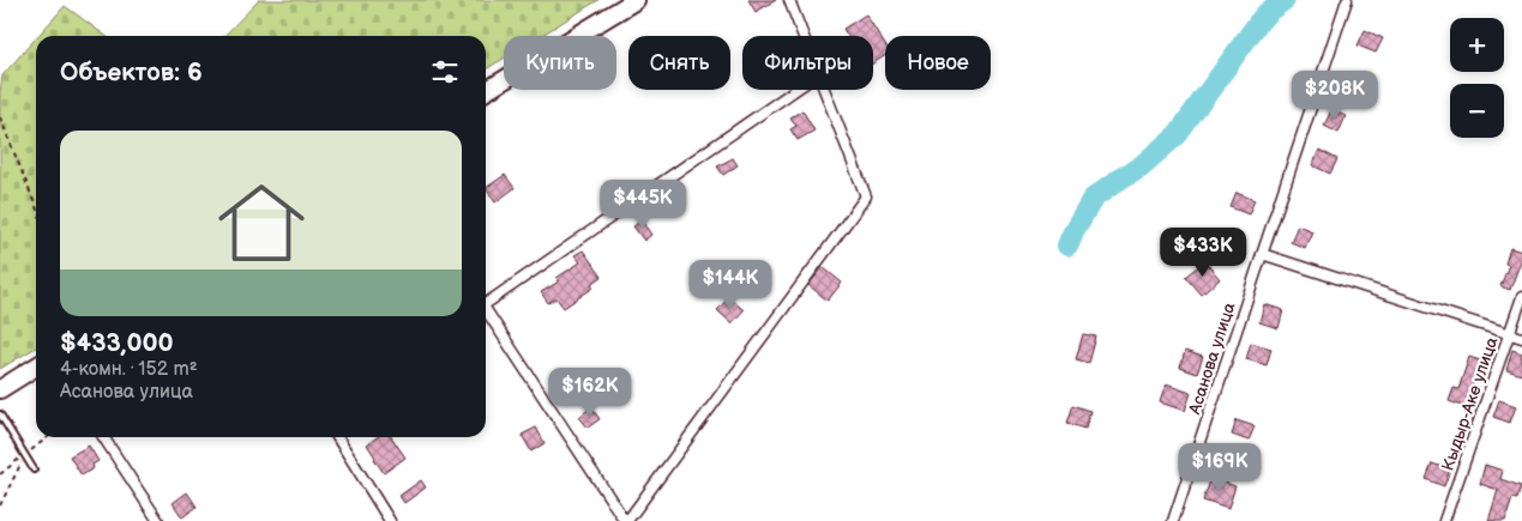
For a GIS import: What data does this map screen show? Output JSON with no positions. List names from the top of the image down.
{
  "streets": {
    "street": ["Асанова улица", "Кыдыр-Аке улица"]
  },
  "page": {
    "map_buttons": ["+", "−"],
    "chip": [
      "Купить",
      "Снять",
      "Фильтры",
      "Новое"
    ],
    "heading": "Объектов: 6",
    "price": [
      "$208K",
      "$445K",
      "$433K",
      "$144K",
      "$162K",
      "$169K"
    ],
    "list": [
      {
        "name": "$433,000",
        "note": "4-комн. · 152 m² · Асанова улица"
      }
    ]
  }
}
